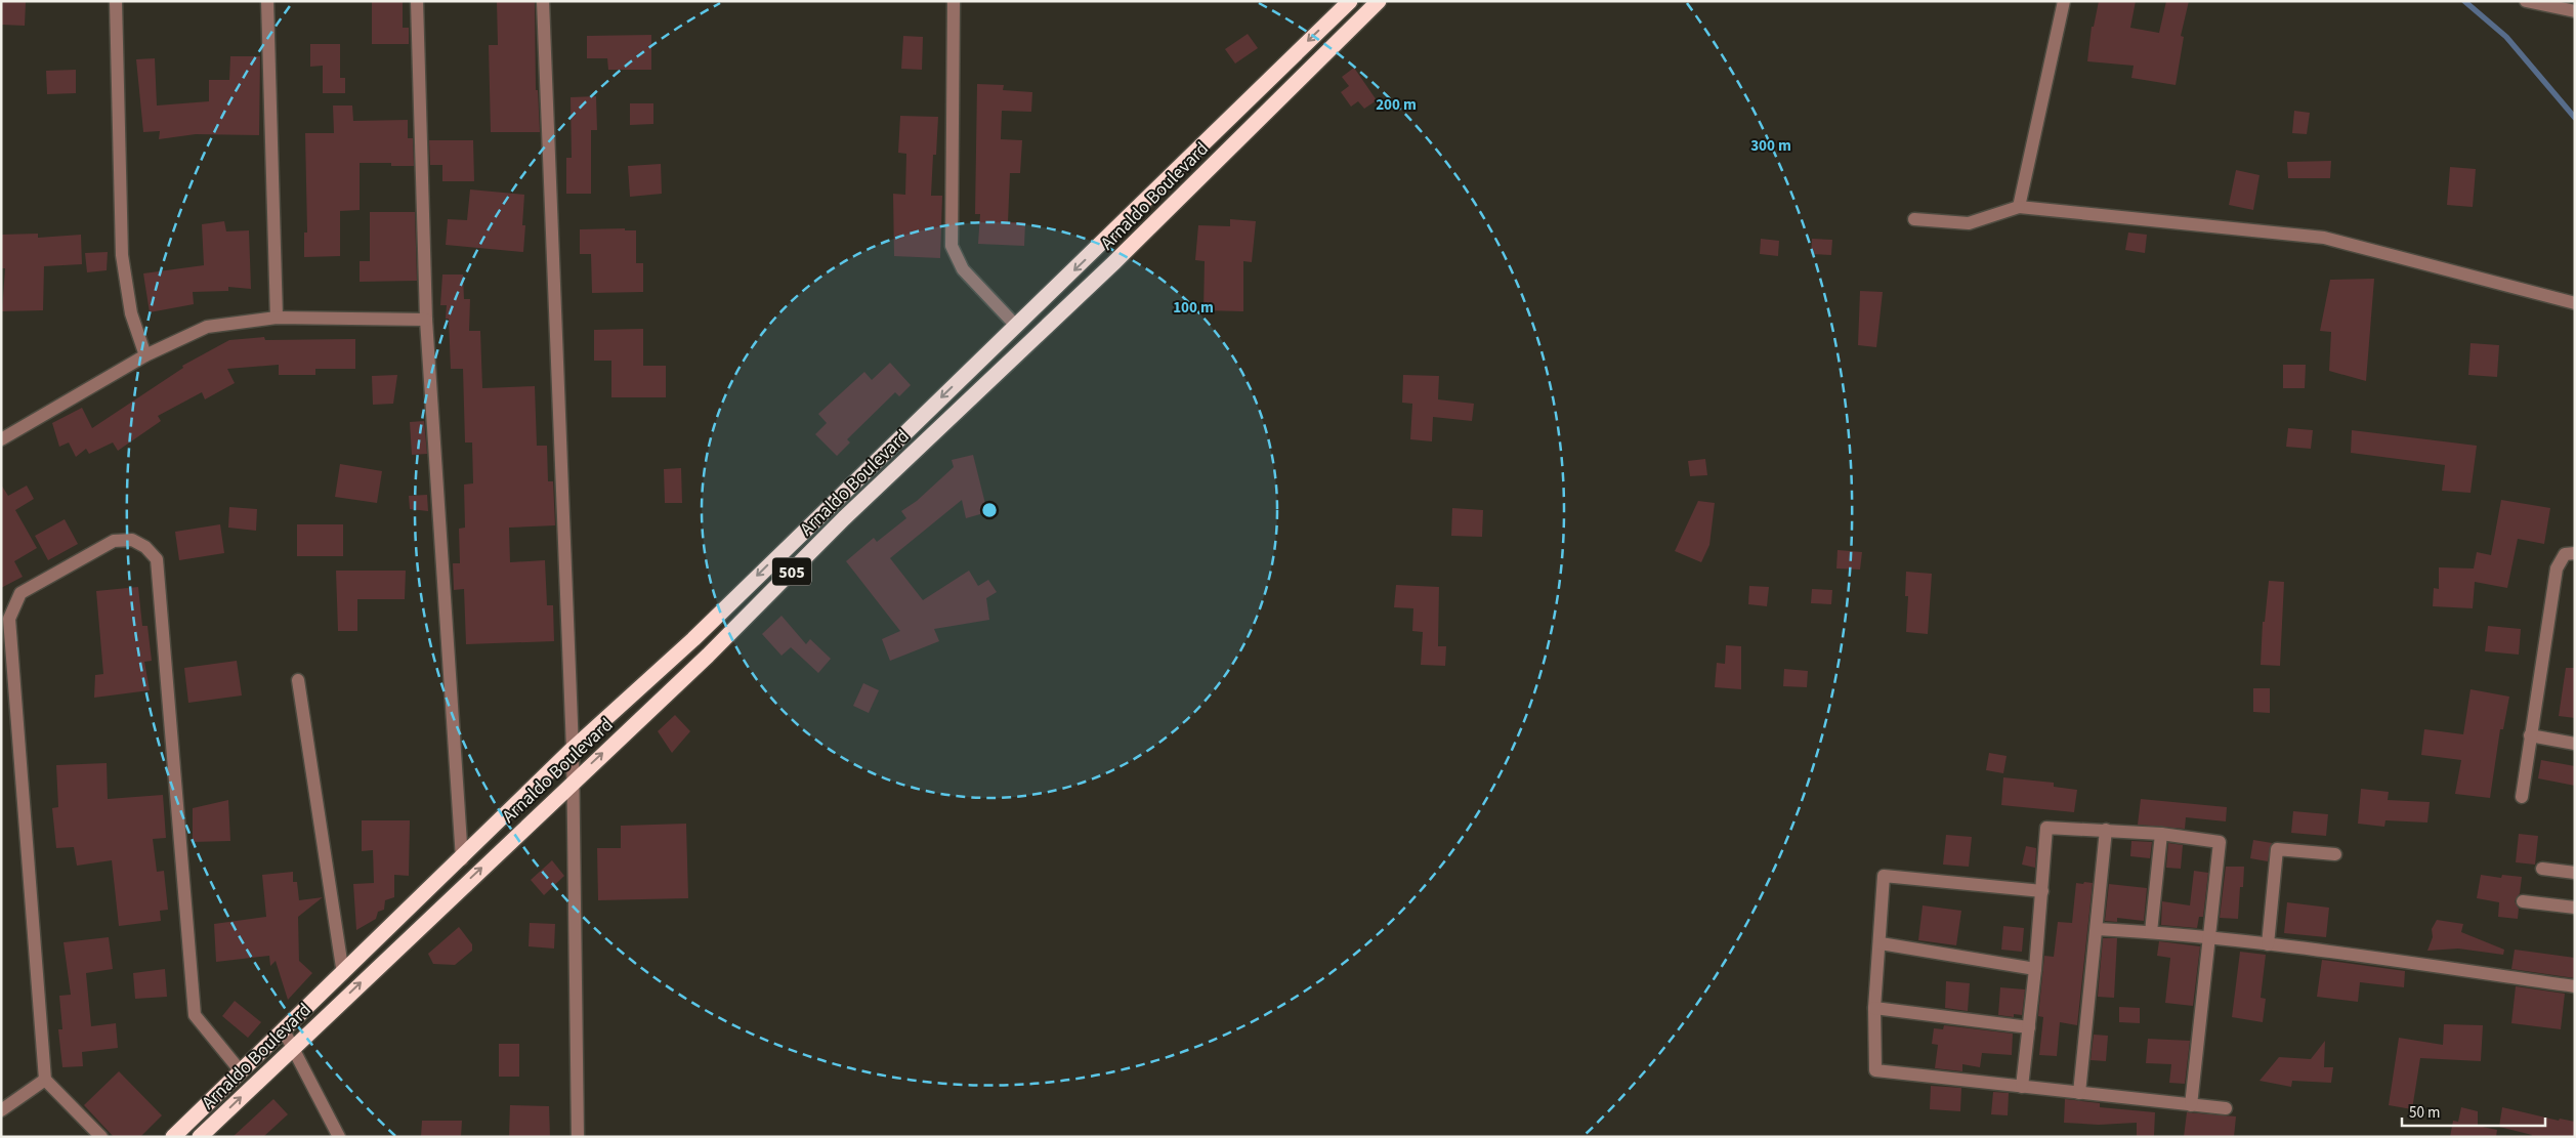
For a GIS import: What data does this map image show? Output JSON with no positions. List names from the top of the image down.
{
  "streets": {
    "highway": ["Arnaldo Boulevard", "505"]
  },
  "scale_bar": "50 m",
  "rings": ["200 m", "300 m", "100 m"]
}
